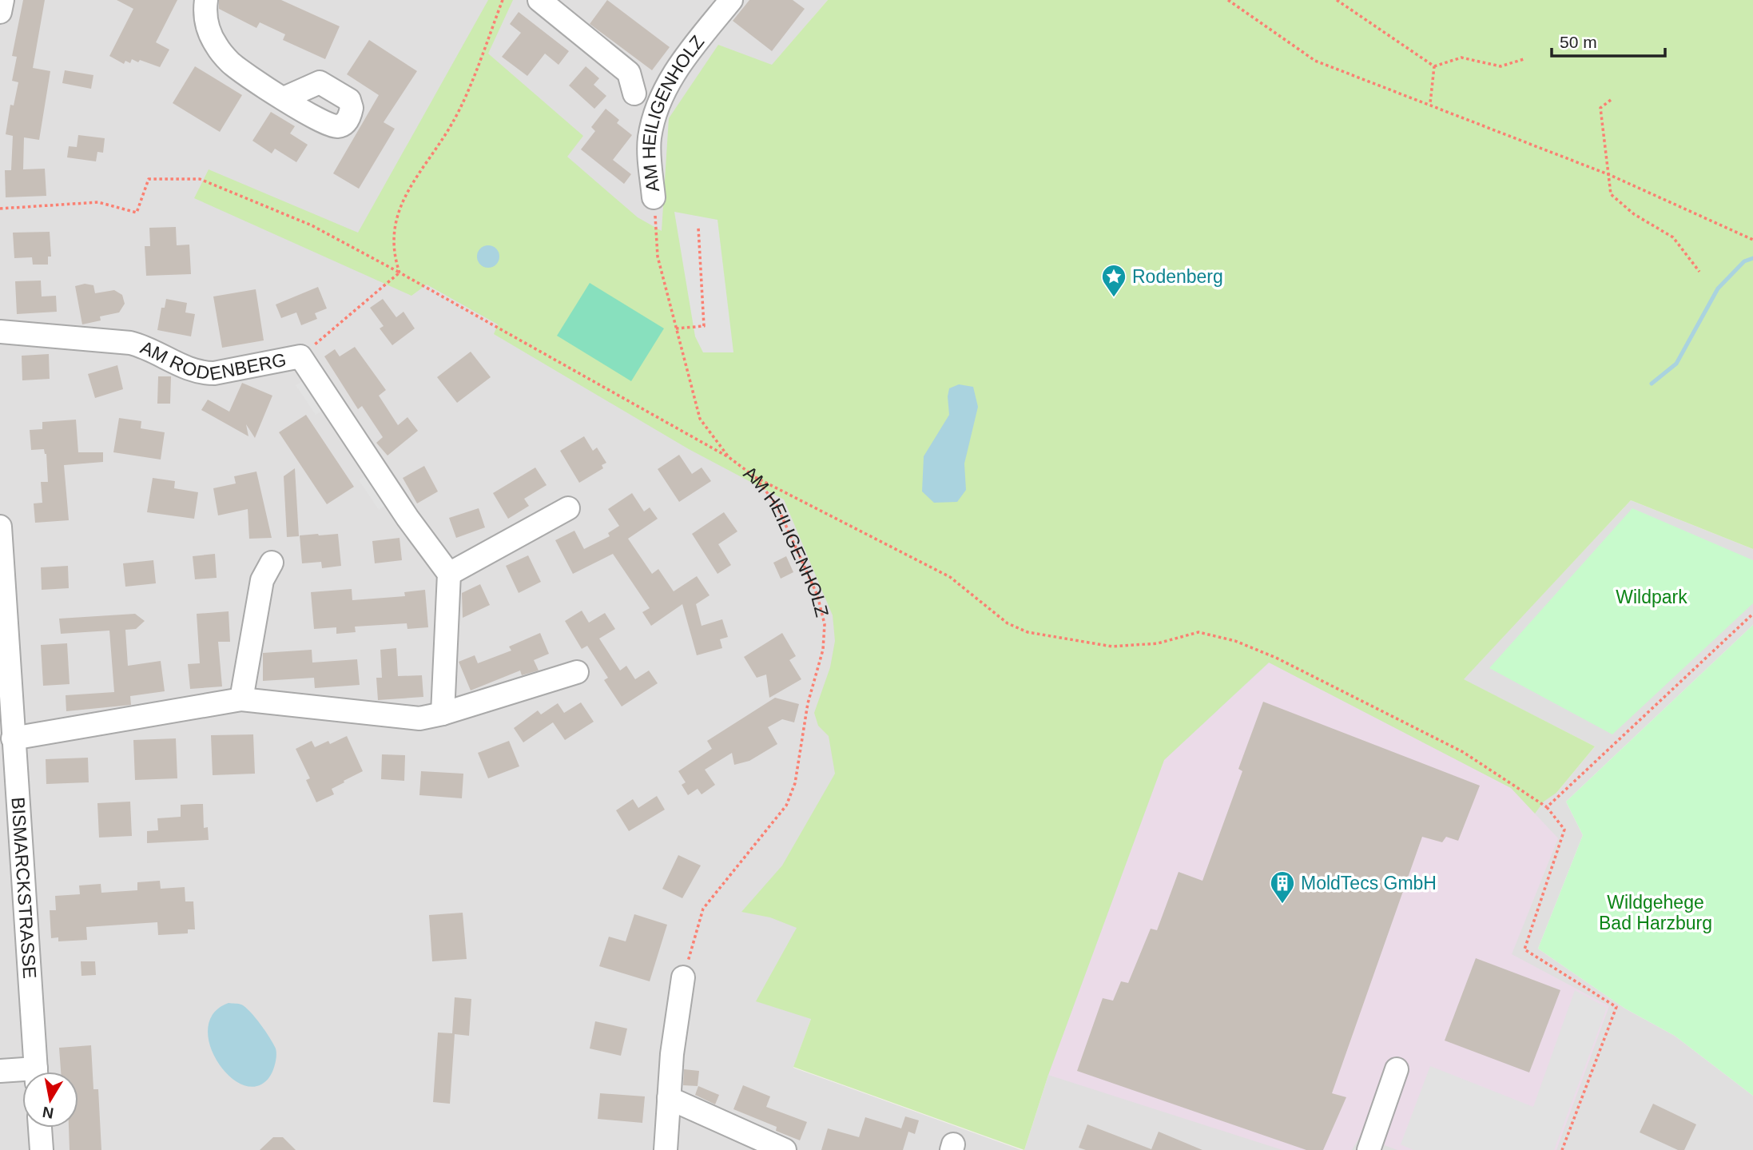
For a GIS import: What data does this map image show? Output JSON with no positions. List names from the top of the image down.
{
  "streets": {
    "street": ["AM HEILIGENHOLZ", "AM RODENBERG", "BISMARCKSTRASSE"]
  },
  "parks": ["Wildpark", "Wildgehege Bad Harzburg"],
  "places": {
    "place": ["Rodenberg"],
    "building": ["MoldTecs GmbH"]
  },
  "scale_bar": "50 m",
  "north": "bottom"
}
